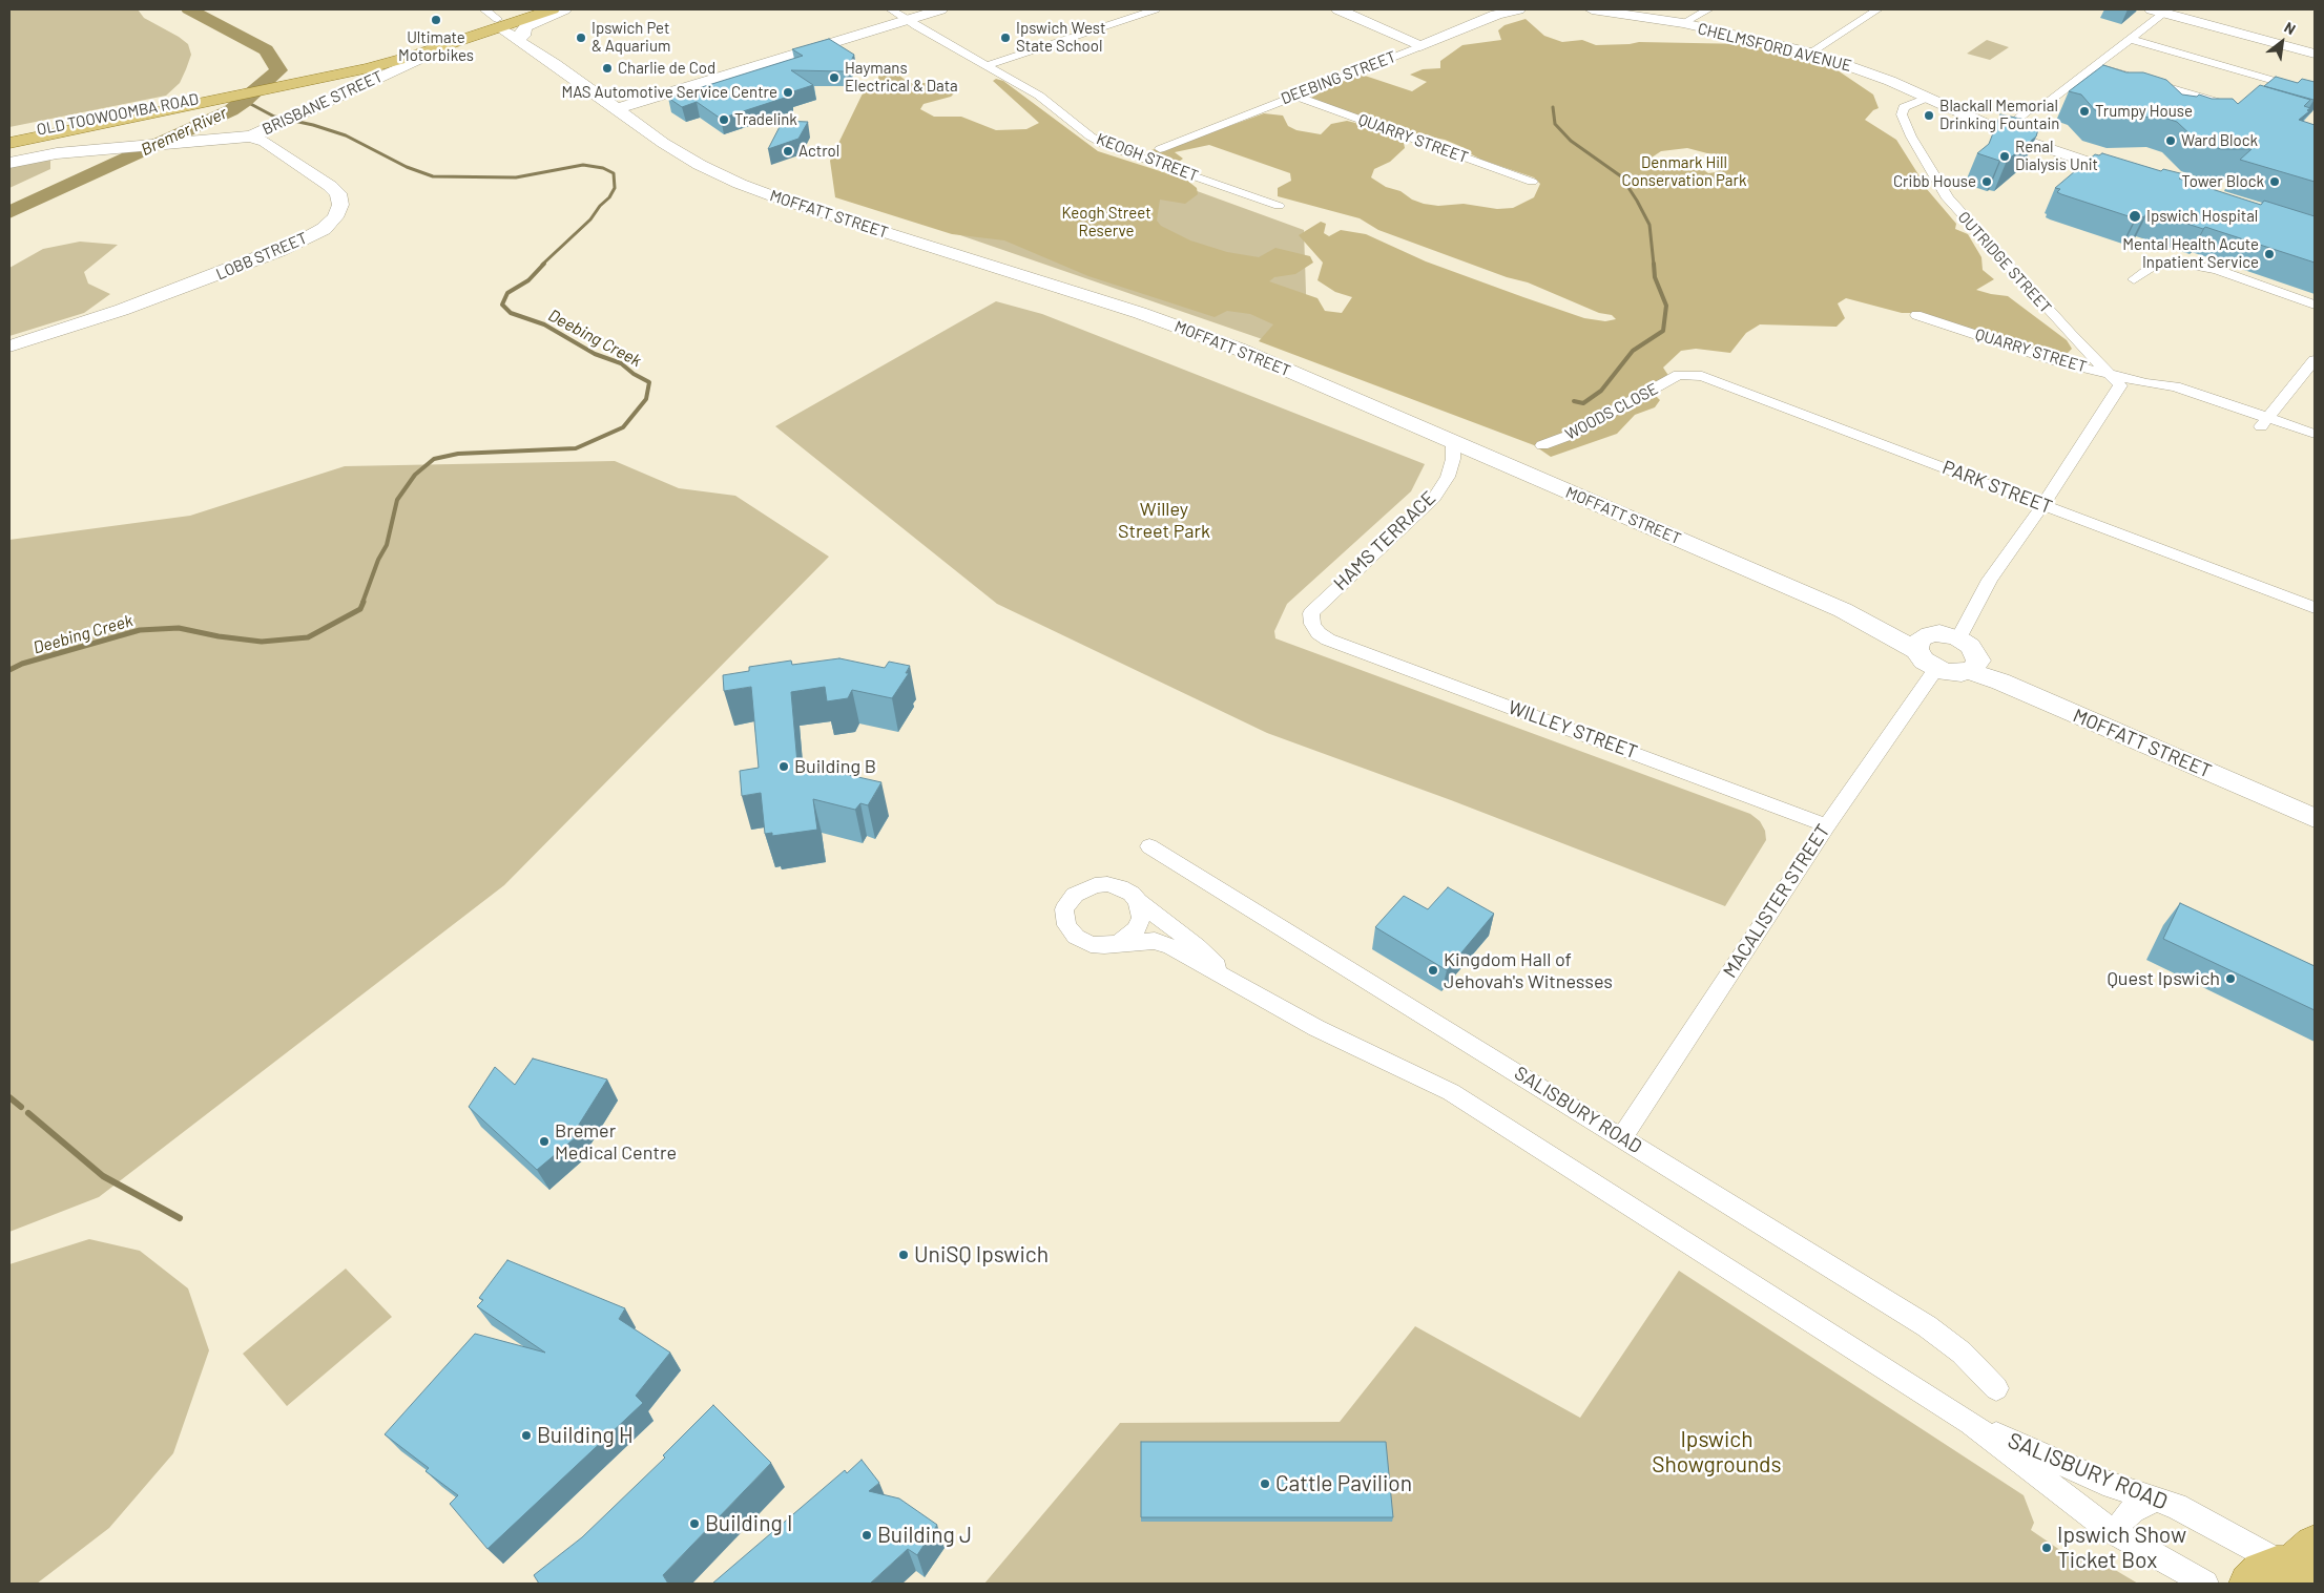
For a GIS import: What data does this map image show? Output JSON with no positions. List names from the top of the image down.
{
  "streets": {
    "main road": [
      "CHELMSFORD AVENUE",
      "DEEBING STREET",
      "BRISBANE STREET",
      "OLD TOOWOOMBA ROAD",
      "MOFFATT STREET",
      "LOBB STREET"
    ],
    "street": [
      "QUARRY STREET",
      "KEOGH STREET",
      "OUTRIDGE STREET",
      "WOODS CLOSE",
      "PARK STREET",
      "HAMS TERRACE",
      "WILLEY STREET",
      "MACALISTER STREET",
      "SALISBURY ROAD"
    ]
  },
  "crossings": [
    ["CHELMSFORD AVENUE", "OUTRIDGE STREET"],
    ["DEEBING STREET", "QUARRY STREET"],
    ["BRISBANE STREET", "OLD TOOWOOMBA ROAD"],
    ["BRISBANE STREET", "LOBB STREET"],
    ["QUARRY STREET", "OUTRIDGE STREET"],
    ["MOFFATT STREET", "HAMS TERRACE"],
    ["WOODS CLOSE", "PARK STREET"],
    ["HAMS TERRACE", "WILLEY STREET"],
    ["WILLEY STREET", "MACALISTER STREET"],
    ["MACALISTER STREET", "SALISBURY ROAD"]
  ],
  "water": ["Bremer River", "Deebing Creek"],
  "parks": [
    "Denmark Hill Conservation Park",
    "Keogh Street Reserve",
    "Willey Street Park",
    "Ipswich Showgrounds"
  ],
  "places": [
    "Ultimate Motorbikes",
    "Ipswich Pet & Aquarium",
    "Ipswich West State School",
    "Charlie de Cod",
    "Haymans Electrical & Data",
    "MAS Automotive Service Centre",
    "Trumpy House",
    "Blackall Memorial Drinking Fountain",
    "Tradelink",
    "Ward Block",
    "Actrol",
    "Renal Dialysis Unit",
    "Cribb House",
    "Tower Block",
    "Ipswich Hospital",
    "Mental Health Acute Inpatient Service",
    "Building B",
    "Kingdom Hall of Jehovah's Witnesses",
    "Quest Ipswich",
    "Bremer Medical Centre",
    "UniSQ Ipswich",
    "Building H",
    "Cattle Pavilion",
    "Building I",
    "Building J",
    "Ipswich Show Ticket Box"
  ],
  "north": "top right"
}
